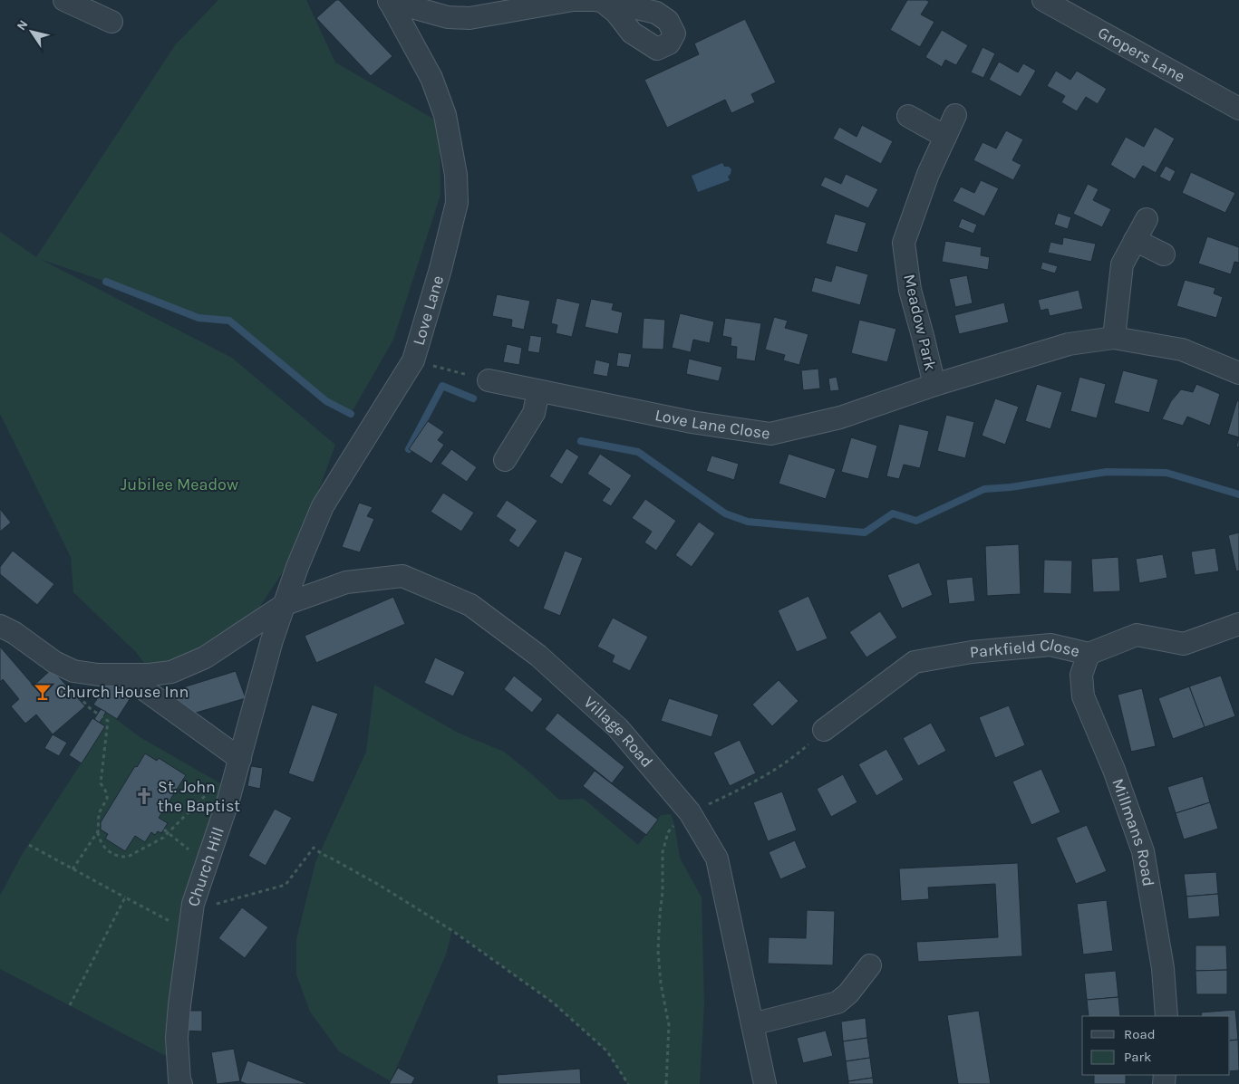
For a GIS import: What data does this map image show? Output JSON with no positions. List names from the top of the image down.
{
  "streets": {
    "street": [
      "Gropers Lane",
      "Love Lane",
      "Meadow Park",
      "Love Lane Close",
      "Parkfield Close",
      "Village Road",
      "Millmans Road",
      "Church Hill"
    ]
  },
  "crossings": [
    ["Love Lane", "Village Road"],
    ["Love Lane", "Church Hill"],
    ["Meadow Park", "Love Lane Close"],
    ["Parkfield Close", "Millmans Road"],
    ["Village Road", "Church Hill"]
  ],
  "parks": ["Jubilee Meadow"],
  "places": {
    "bar": ["Church House Inn"],
    "church": ["St. John the Baptist"]
  },
  "legend": ["Road", "Park"],
  "north": "top left"
}
